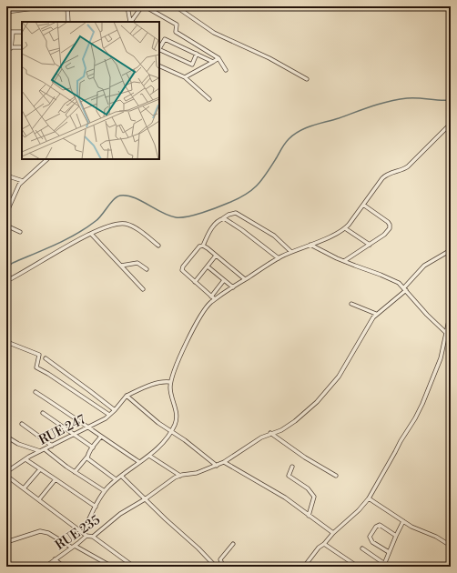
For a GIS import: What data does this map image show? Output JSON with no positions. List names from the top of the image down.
{
  "streets": {
    "street": ["RUE 247", "RUE 235"]
  }
}
